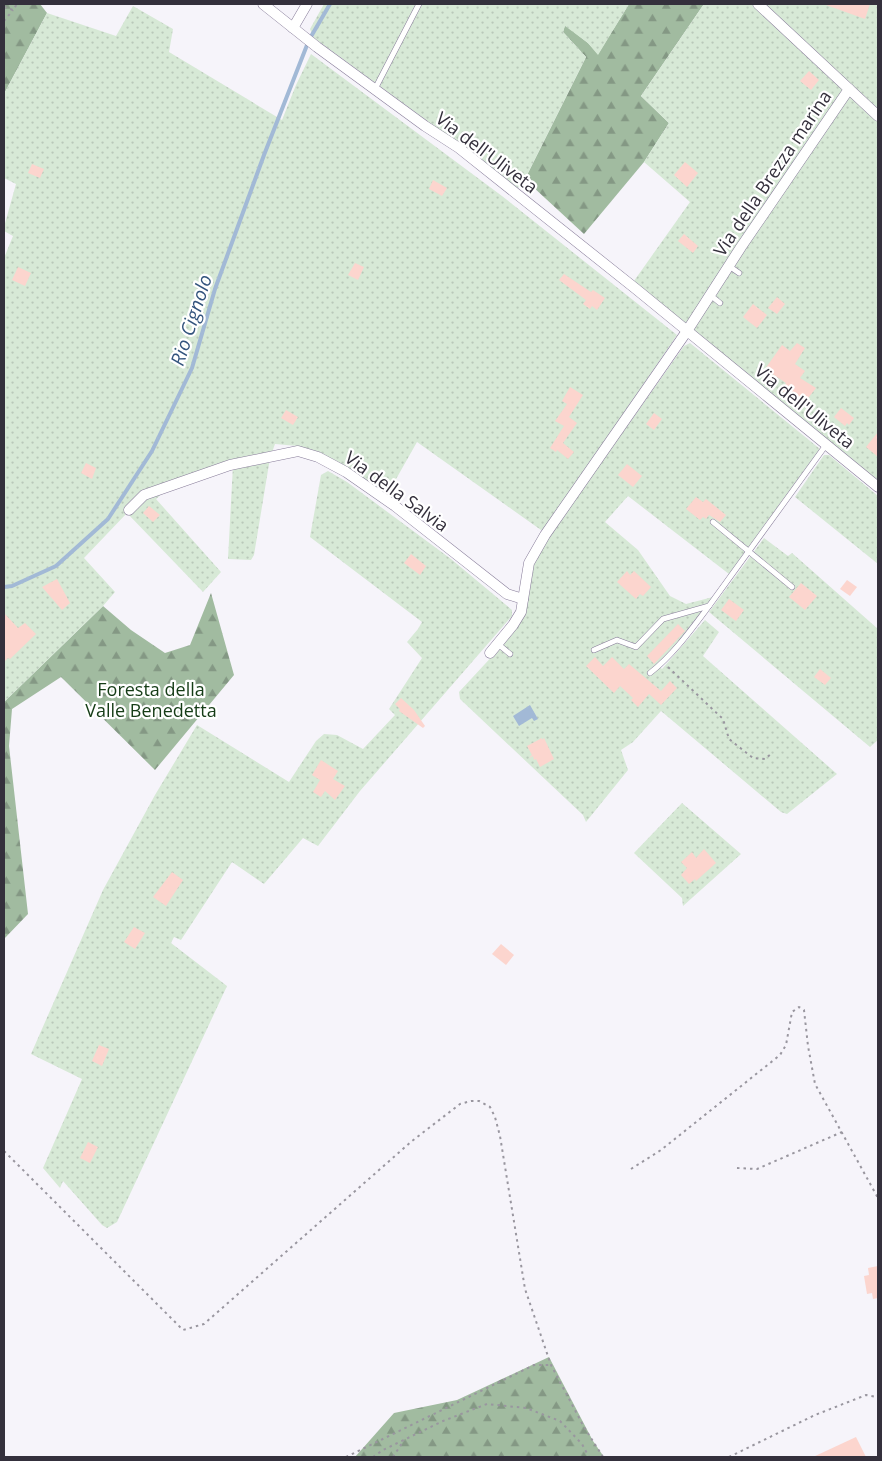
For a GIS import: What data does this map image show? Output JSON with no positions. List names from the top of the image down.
{
  "streets": {
    "street": ["Via dell'Uliveta", "Via della Brezza marina", "Via della Salvia"]
  },
  "crossings": [
    ["Via dell'Uliveta", "Via della Brezza marina"]
  ],
  "water": ["Rio Cignolo"],
  "parks": ["Foresta della Valle Benedetta"]
}
